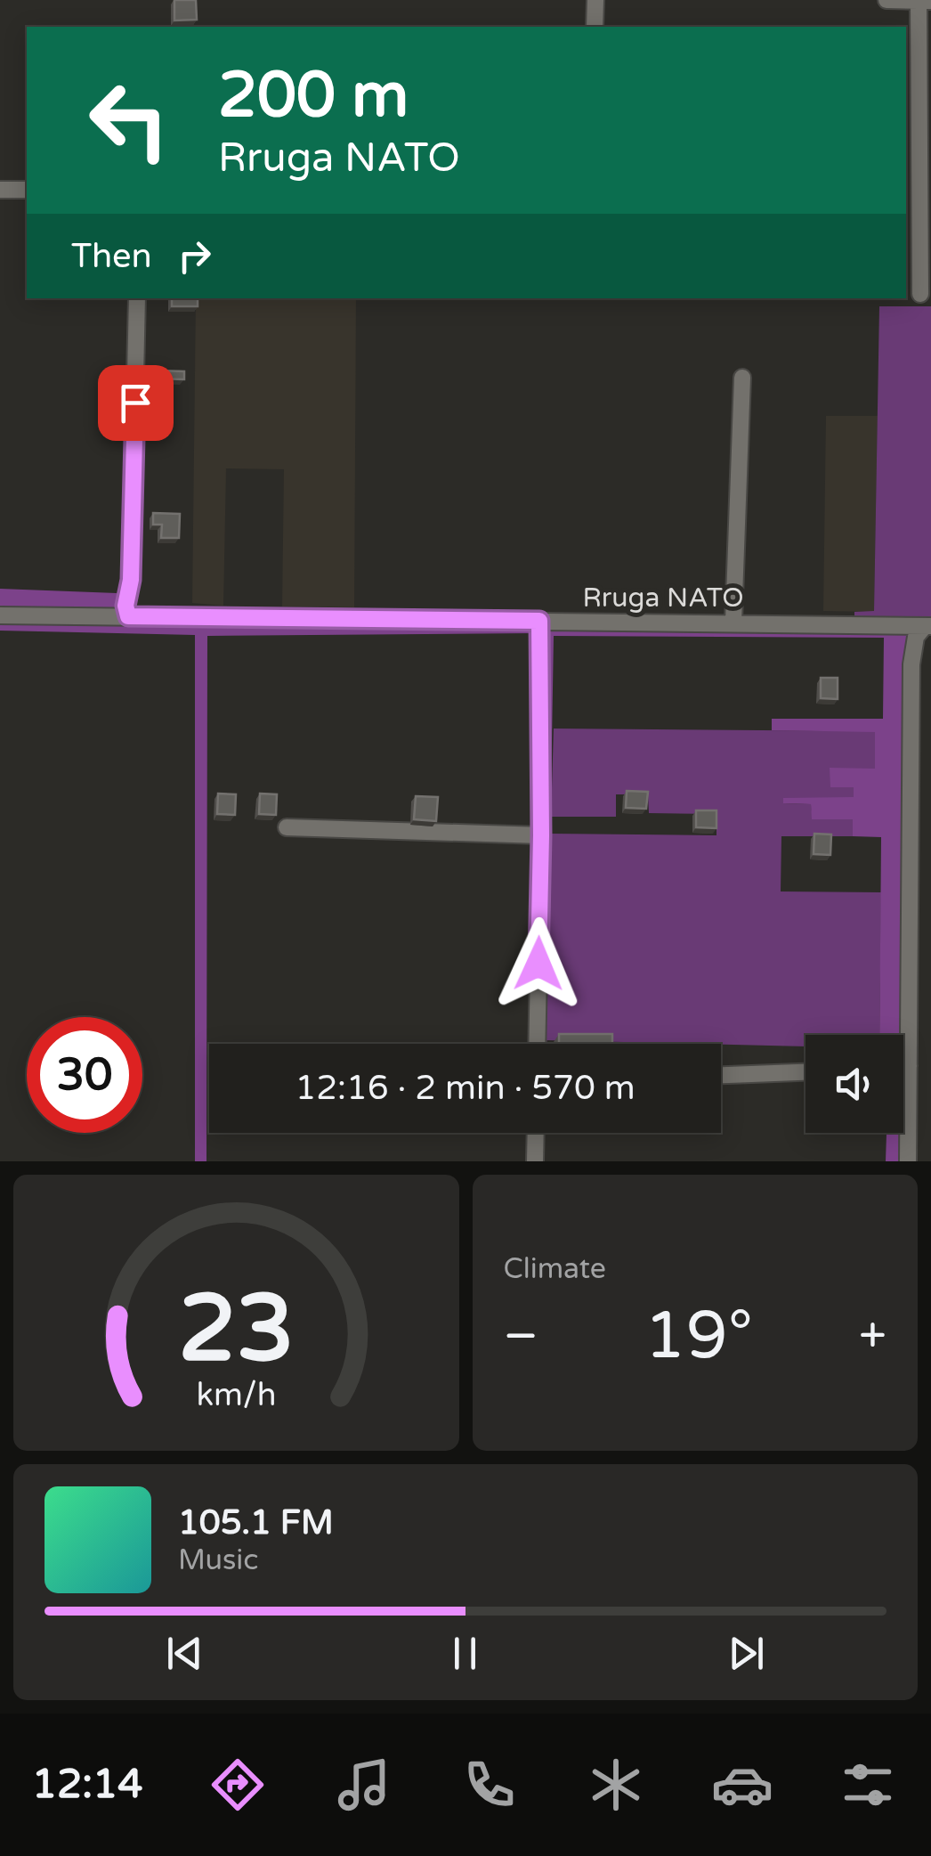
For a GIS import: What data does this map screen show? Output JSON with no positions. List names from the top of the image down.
{
  "streets": {
    "street": ["Rruga NATO"]
  },
  "page": {
    "turn": ["200 m", "Rruga NATO"],
    "then": "Then",
    "limit": "30",
    "trip": "12:16 · 2 min · 570 m",
    "tile": "Climate",
    "heat": ["−", "19°", "+"],
    "song": ["105.1 FM", "Music"],
    "tabs": "12:14",
    "gauge": ["23", "km/h"]
  }
}
